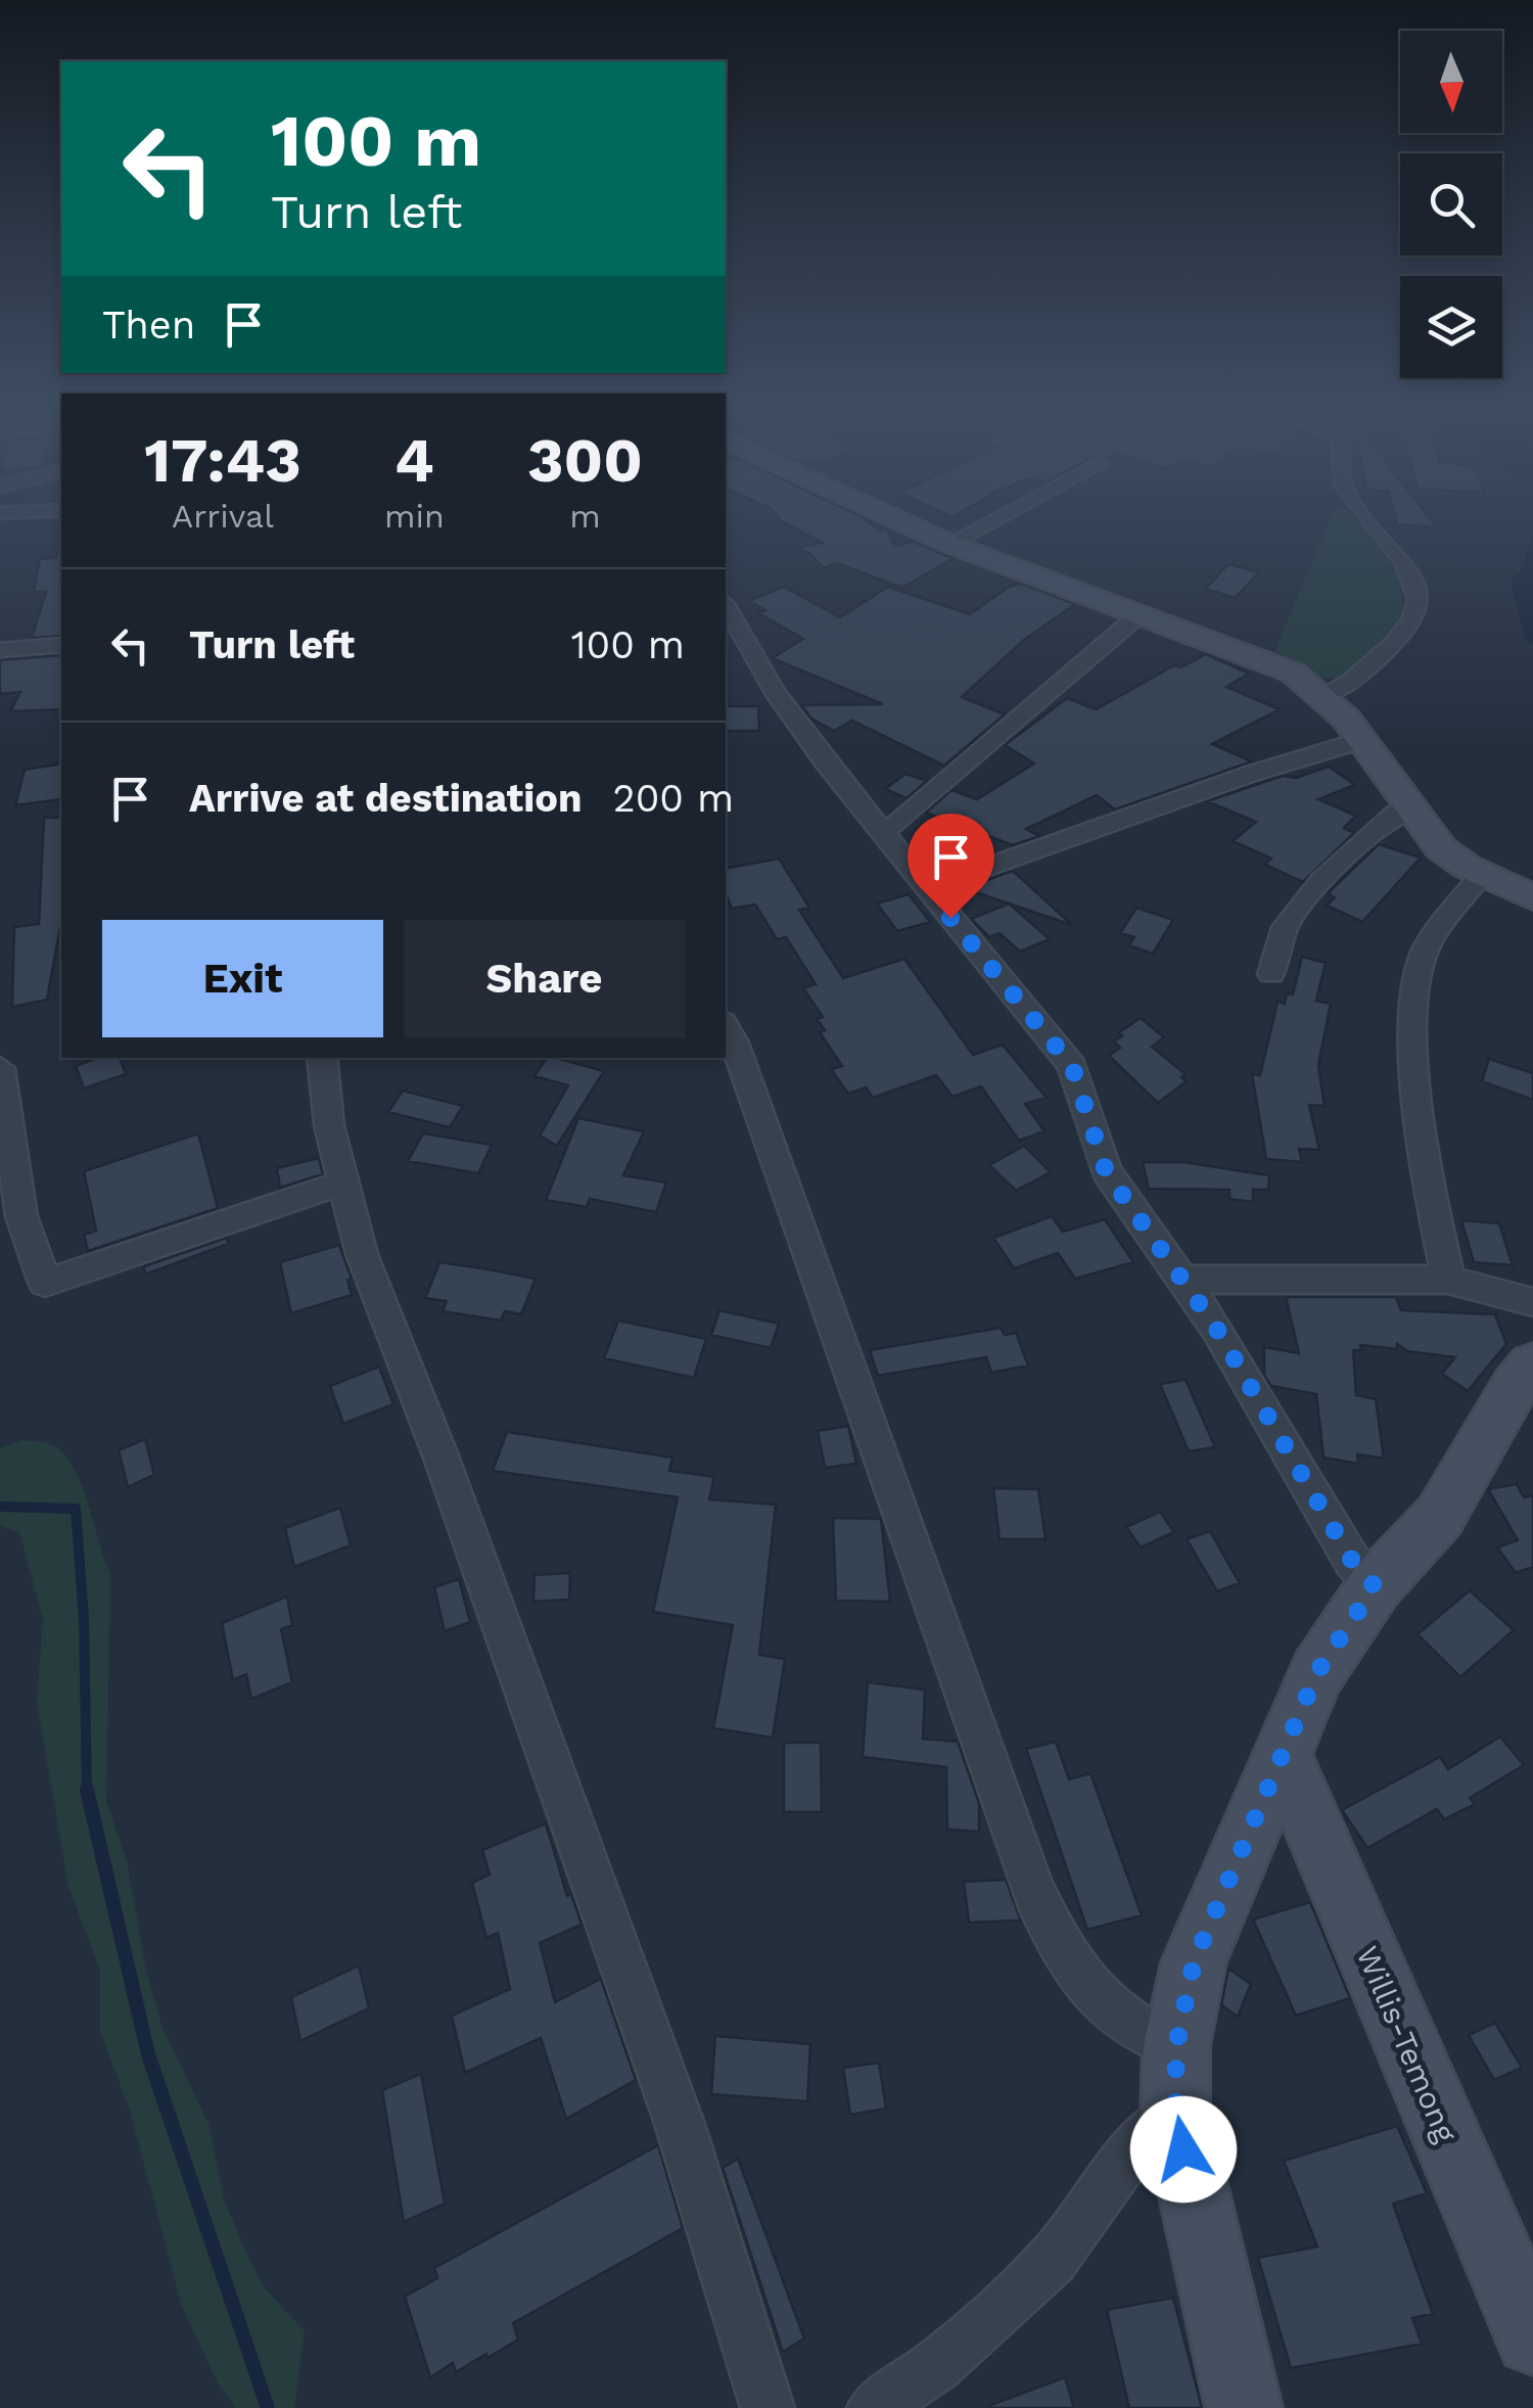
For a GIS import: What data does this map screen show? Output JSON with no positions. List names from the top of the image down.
{
  "streets": {
    "main road": ["Willis-Temong"]
  },
  "north": "bottom",
  "page": {
    "turn": ["100 m", "Turn left"],
    "then": "Then",
    "eta": [
      "17:43",
      "Arrival",
      "4",
      "min",
      "300",
      "m"
    ],
    "list": [
      {
        "name": "Turn left",
        "value": "100 m"
      },
      {
        "name": "Arrive at destination",
        "value": "200 m"
      }
    ],
    "buttons": ["Exit", "Share"]
  }
}
